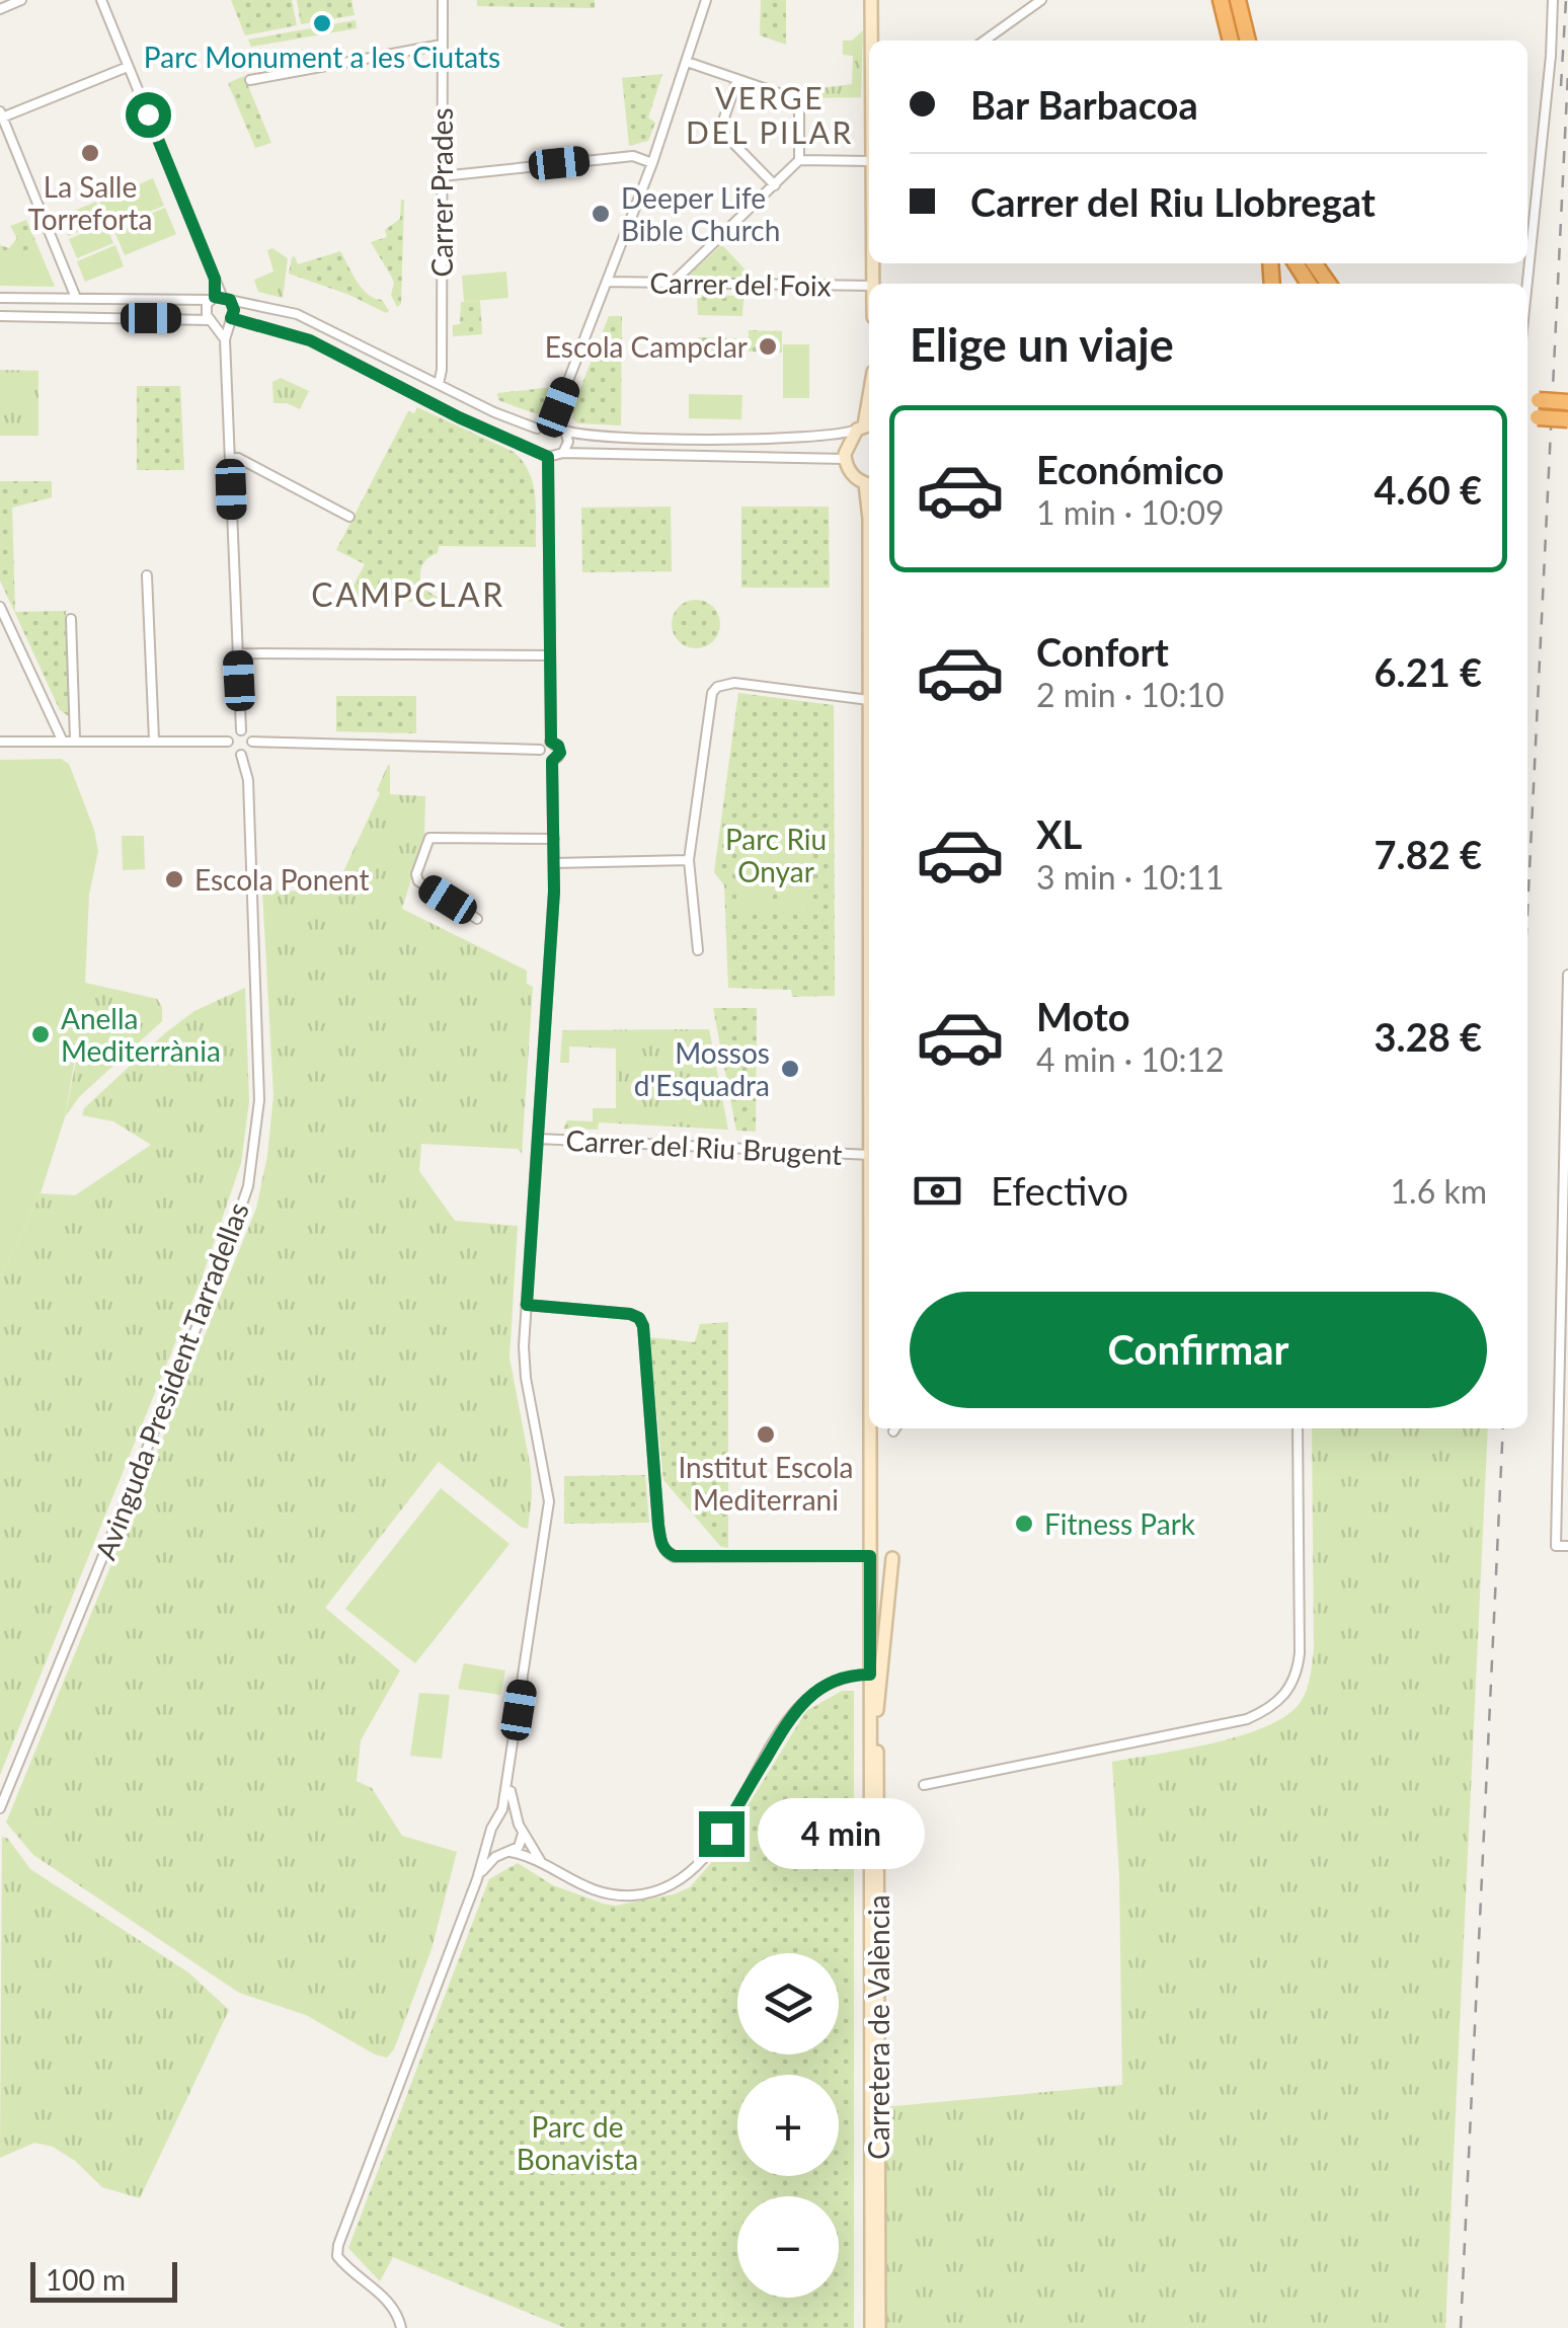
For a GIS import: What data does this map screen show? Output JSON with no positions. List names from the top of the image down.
{
  "streets": {
    "main road": ["Carretera de València"],
    "street": [
      "Carrer Prades",
      "Carrer del Foix",
      "Carrer del Riu Brugent",
      "Avinguda President Tarradellas"
    ]
  },
  "districts": ["VERGE DEL PILAR", "CAMPCLAR"],
  "parks": ["Parc Riu Onyar", "Parc de Bonavista"],
  "places": [
    "Parc Monument a les Ciutats",
    "La Salle Torreforta",
    "Deeper Life Bible Church",
    "Escola Campclar",
    "Escola Ponent",
    "Anella Mediterrània",
    "Mossos d'Esquadra",
    "Institut Escola Mediterrani",
    "Fitness Park"
  ],
  "scale_bar": "100 m",
  "page": {
    "banner": ["Bar Barbacoa", "Carrer del Riu Llobregat"],
    "heading": "Elige un viaje",
    "list": [
      {
        "name": "Económico",
        "note": "1 min · 10:09",
        "value": "4.60 €"
      },
      {
        "name": "Confort",
        "note": "2 min · 10:10",
        "value": "6.21 €"
      },
      {
        "name": "XL",
        "note": "3 min · 10:11",
        "value": "7.82 €"
      },
      {
        "name": "Moto",
        "note": "4 min · 10:12",
        "value": "3.28 €"
      }
    ],
    "pay": ["Efectivo", "1.6 km"],
    "buttons": "Confirmar",
    "bubble": "4 min",
    "map_buttons": ["+", "−"],
    "scale": "100 m"
  }
}
